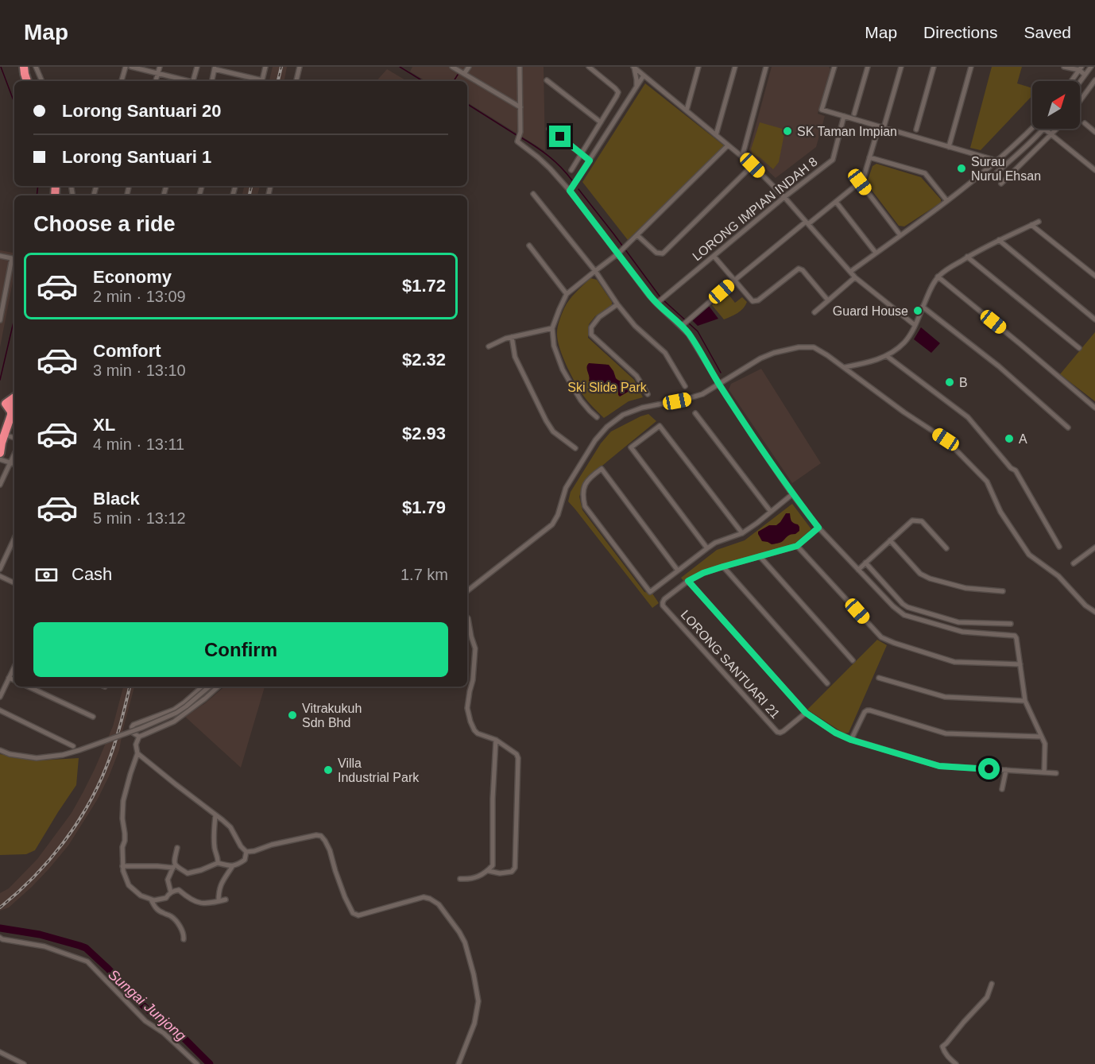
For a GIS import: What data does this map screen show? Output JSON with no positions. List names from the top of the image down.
{
  "streets": {
    "street": ["LORONG IMPIAN INDAH 8", "LORONG SANTUARI 21"]
  },
  "water": ["Sungai Junjong"],
  "parks": ["Ski Slide Park"],
  "places": [
    "SK Taman Impian",
    "Surau Nurul Ehsan",
    "Guard House",
    "B",
    "A",
    "Vitrakukuh Sdn Bhd",
    "Villa Industrial Park"
  ],
  "north": "top right",
  "page": {
    "header": "Map",
    "nav": ["Map", "Directions", "Saved"],
    "banner": ["Lorong Santuari 20", "Lorong Santuari 1"],
    "heading": "Choose a ride",
    "list": [
      {
        "name": "Economy",
        "note": "2 min · 13:09",
        "value": "$1.72"
      },
      {
        "name": "Comfort",
        "note": "3 min · 13:10",
        "value": "$2.32"
      },
      {
        "name": "XL",
        "note": "4 min · 13:11",
        "value": "$2.93"
      },
      {
        "name": "Black",
        "note": "5 min · 13:12",
        "value": "$1.79"
      }
    ],
    "pay": ["Cash", "1.7 km"],
    "buttons": "Confirm"
  }
}
